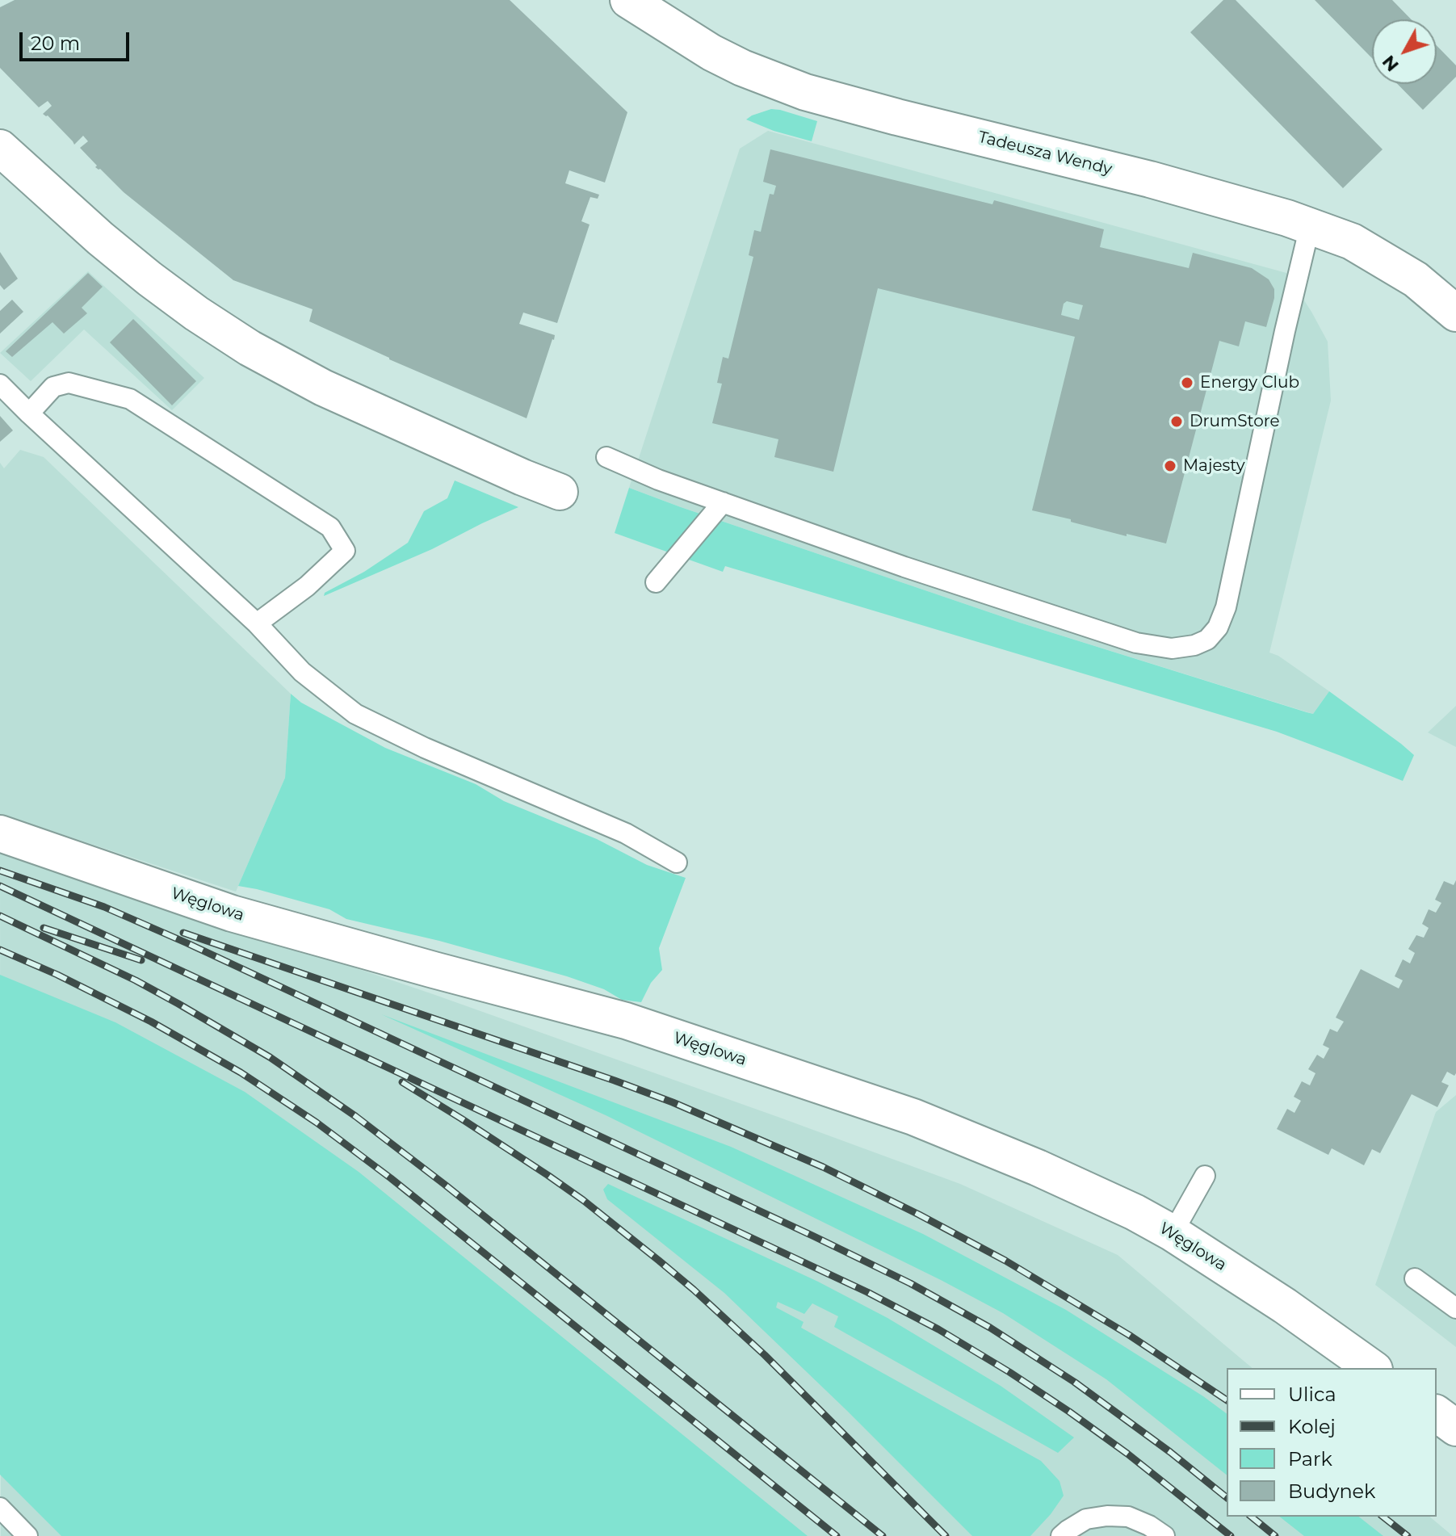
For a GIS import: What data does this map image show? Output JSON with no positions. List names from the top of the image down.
{
  "streets": {
    "street": ["Tadeusza Wendy", "Węglowa"]
  },
  "places": ["Energy Club", "DrumStore", "Majesty"],
  "legend": [
    "Ulica",
    "Kolej",
    "Park",
    "Budynek"
  ],
  "scale_bar": "20 m",
  "north": "bottom left"
}
